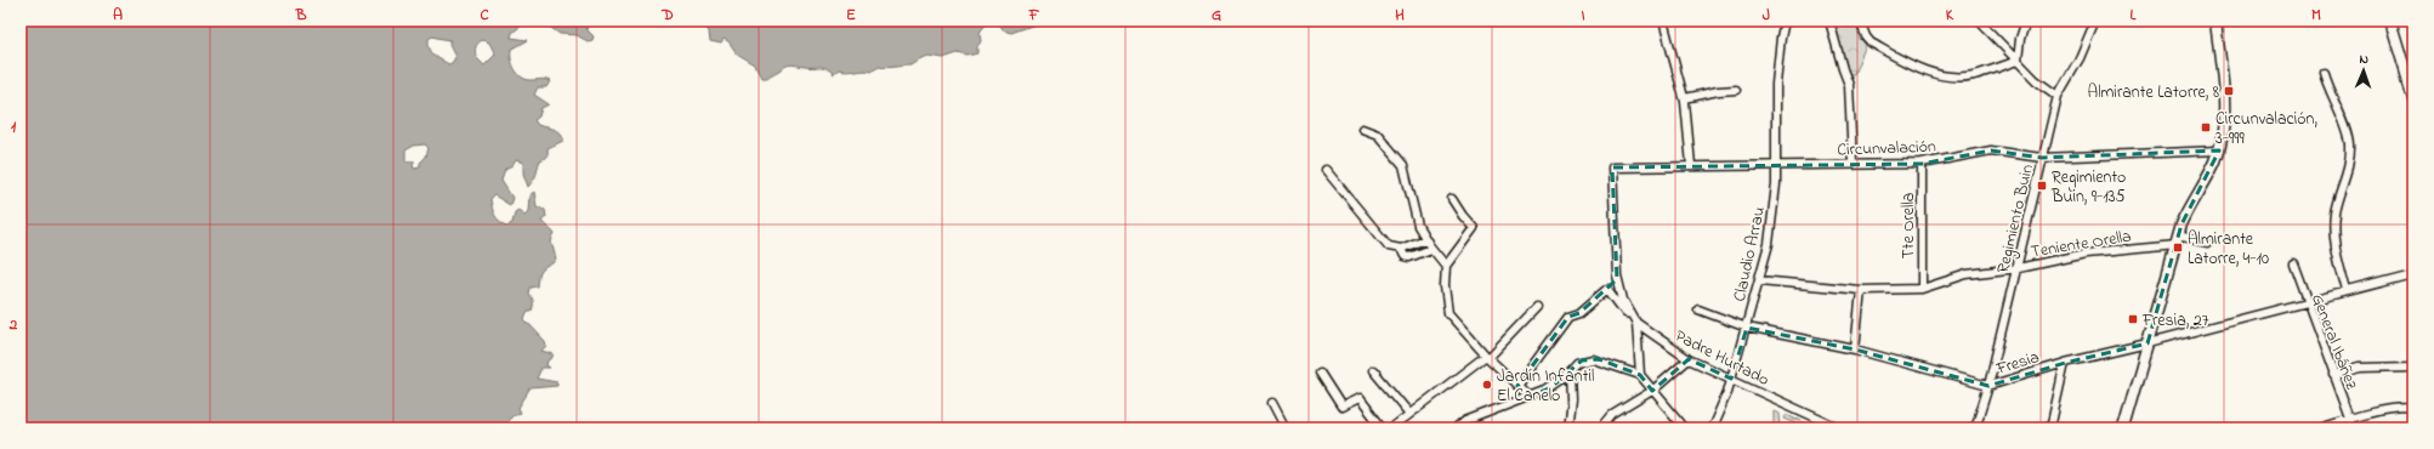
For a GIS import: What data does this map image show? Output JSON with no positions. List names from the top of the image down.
{
  "streets": {
    "street": [
      "Circunvalación",
      "Regimiento Buin",
      "Tte Orella",
      "Teniente Orella",
      "Claudio Arrau",
      "General Ibáñez",
      "Padre Hurtado",
      "Fresia"
    ]
  },
  "crossings": [
    ["Circunvalación", "Regimiento Buin"],
    ["Circunvalación", "Tte Orella"],
    ["Circunvalación", "Claudio Arrau"],
    ["Circunvalación", "Padre Hurtado"],
    ["Regimiento Buin", "Teniente Orella"],
    ["Regimiento Buin", "Fresia"],
    ["Tte Orella", "Teniente Orella"],
    ["Teniente Orella", "Claudio Arrau"],
    ["Claudio Arrau", "Padre Hurtado"],
    ["Claudio Arrau", "Fresia"],
    ["General Ibáñez", "Fresia"]
  ],
  "places": {
    "transit": [
      "Almirante Latorre, 8",
      "Circunvalación, 3-999",
      "Regimiento Buin, 9-135",
      "Almirante Latorre, 4-10",
      "Fresia, 27"
    ],
    "other": ["Jardín Infantil El Canelo"]
  },
  "north": "top",
  "grid": {
    "columns": [
      "A",
      "B",
      "C",
      "D",
      "E",
      "F",
      "G",
      "H",
      "I",
      "J",
      "K",
      "L",
      "M"
    ],
    "rows": ["1", "2"]
  }
}
